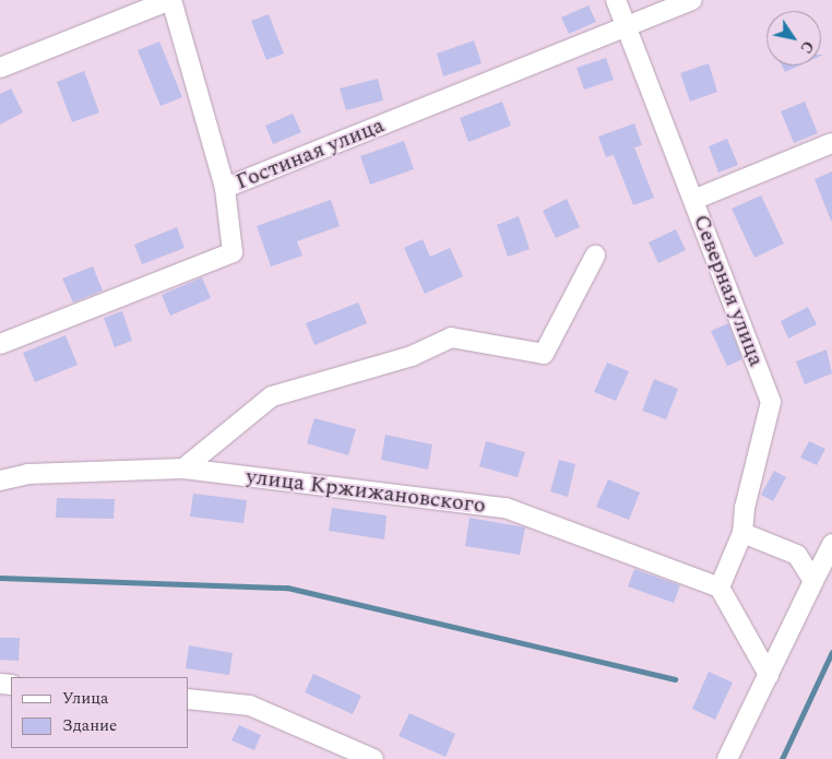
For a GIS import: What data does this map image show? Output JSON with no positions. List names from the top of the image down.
{
  "streets": {
    "street": ["Гостиная улица", "Северная улица", "улица Кржижановского"]
  },
  "crossings": [
    ["Гостиная улица", "Северная улица"],
    ["Северная улица", "улица Кржижановского"]
  ],
  "legend": ["Улица", "Здание"],
  "north": "bottom right"
}
